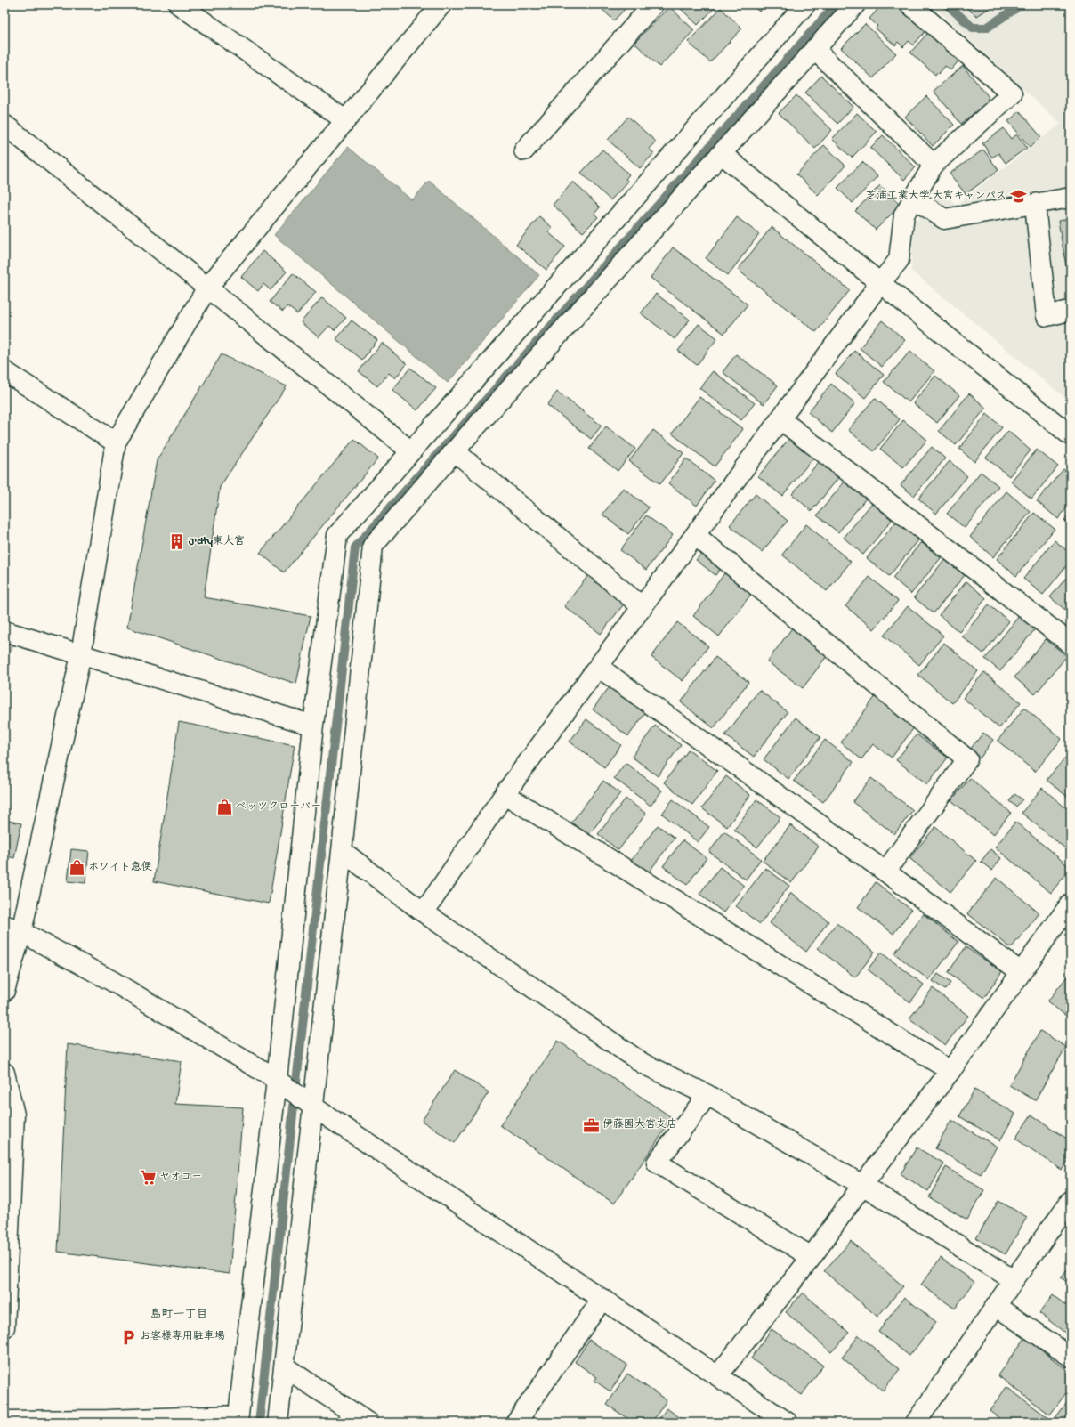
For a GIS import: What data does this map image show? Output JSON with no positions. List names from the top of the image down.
{
  "districts": ["島町一丁目"],
  "places": {
    "school or university": ["芝浦工業大学 大宮キャンパス"],
    "building": ["J'city東大宮"],
    "shop": ["ペッツクローバー", "ホワイト急便"],
    "office": ["伊藤園大宮支店"],
    "supermarket": ["ヤオコー"],
    "parking": ["お客様専用駐車場"]
  }
}
